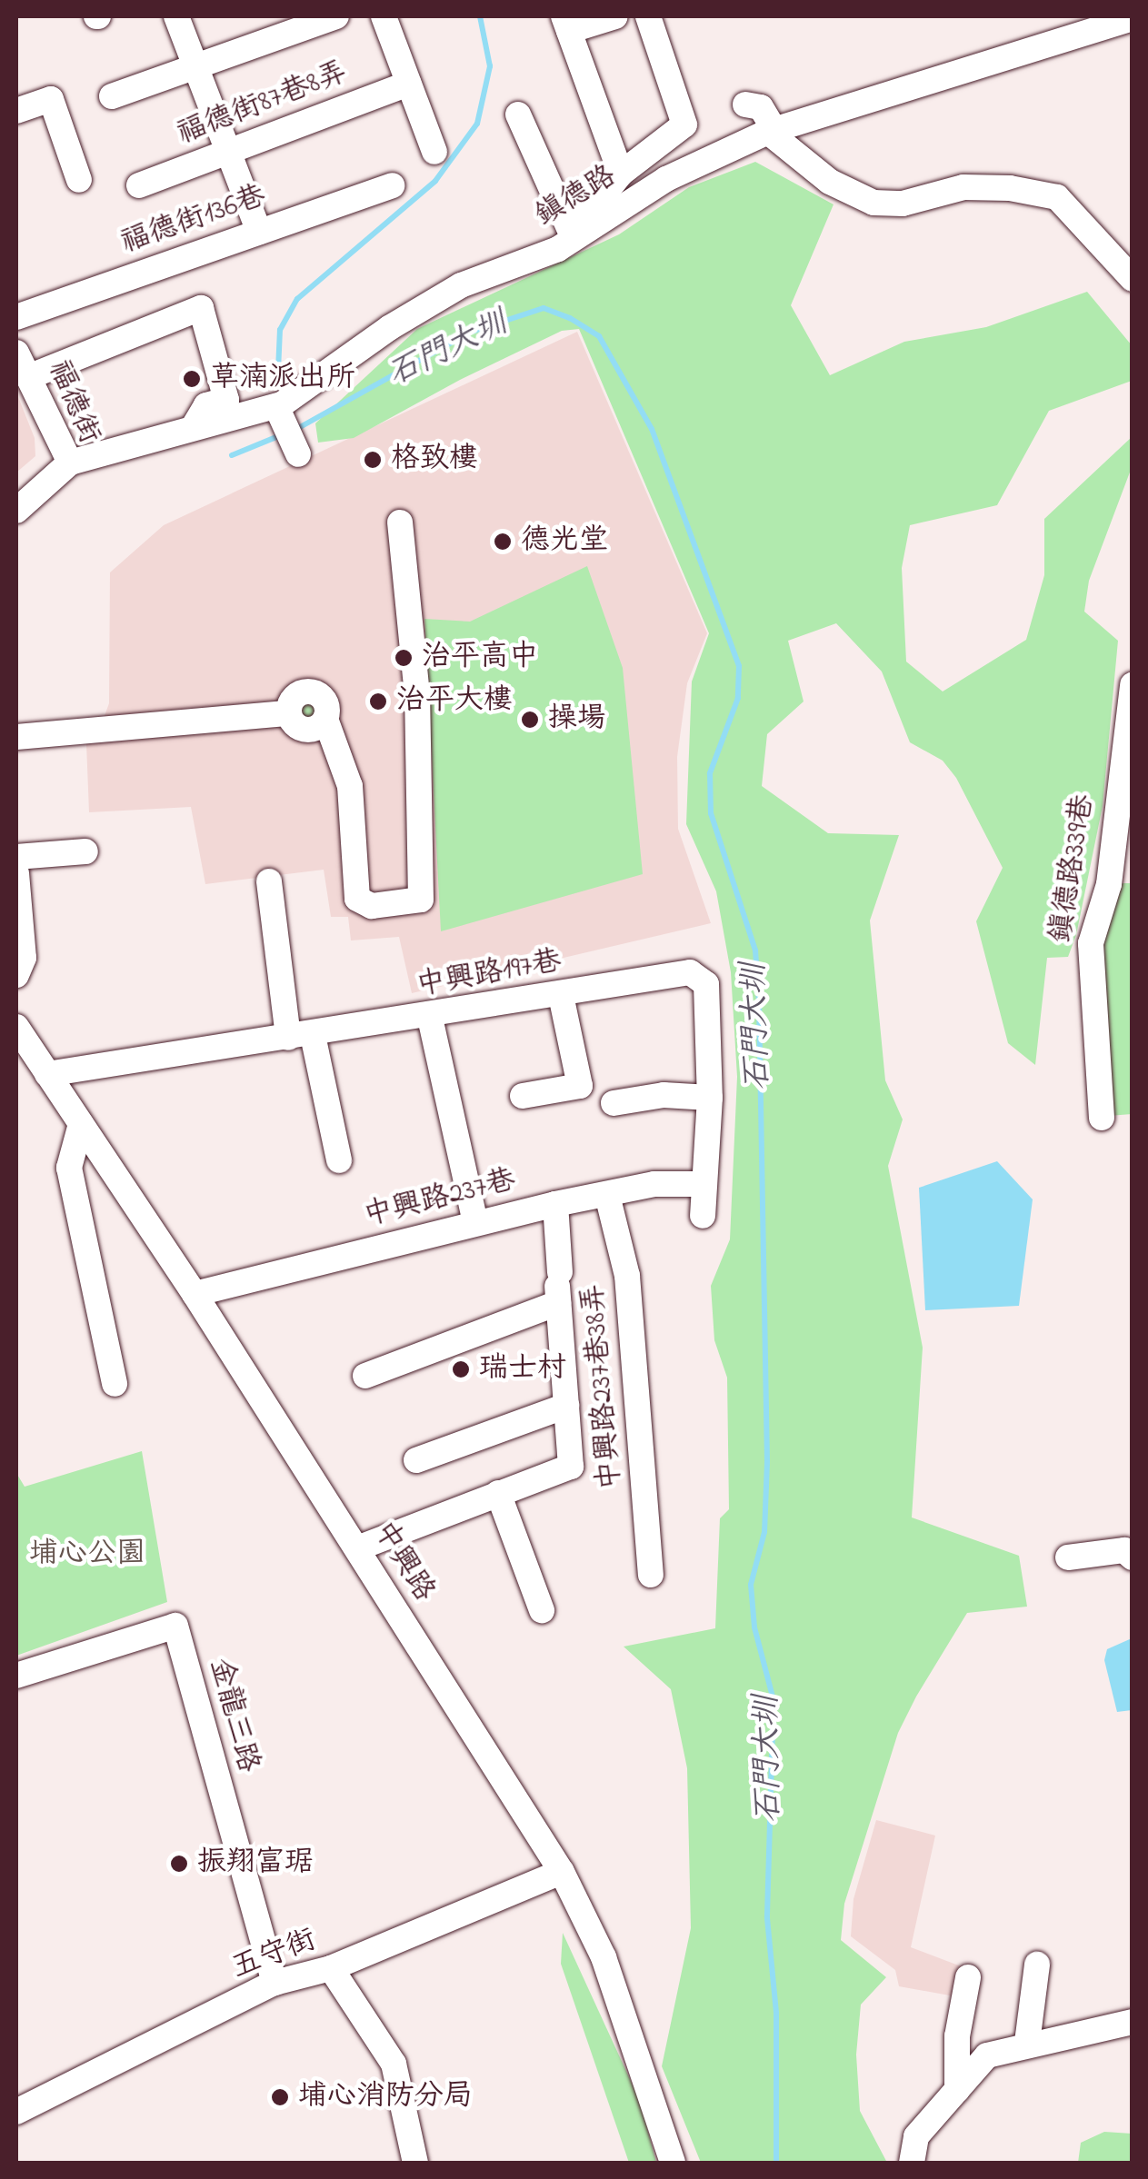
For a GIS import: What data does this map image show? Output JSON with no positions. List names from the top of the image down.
{
  "streets": {
    "street": [
      "福德街87巷8弄",
      "鎮德路",
      "福德街136巷",
      "福德街",
      "鎮德路339巷",
      "中興路197巷",
      "中興路237巷",
      "中興路237巷38弄",
      "中興路",
      "金龍三路",
      "五守街"
    ]
  },
  "crossings": [
    ["鎮德路", "福德街"],
    ["中興路197巷", "中興路237巷"],
    ["中興路197巷", "中興路"],
    ["中興路237巷", "中興路237巷38弄"],
    ["中興路237巷", "中興路"],
    ["中興路", "五守街"],
    ["金龍三路", "五守街"]
  ],
  "water": ["石門大圳"],
  "parks": ["埔心公園"],
  "places": [
    "草湳派出所",
    "格致樓",
    "德光堂",
    "治平高中",
    "治平大樓",
    "操場",
    "瑞士村",
    "振翔富琚",
    "埔心消防分局"
  ]
}
